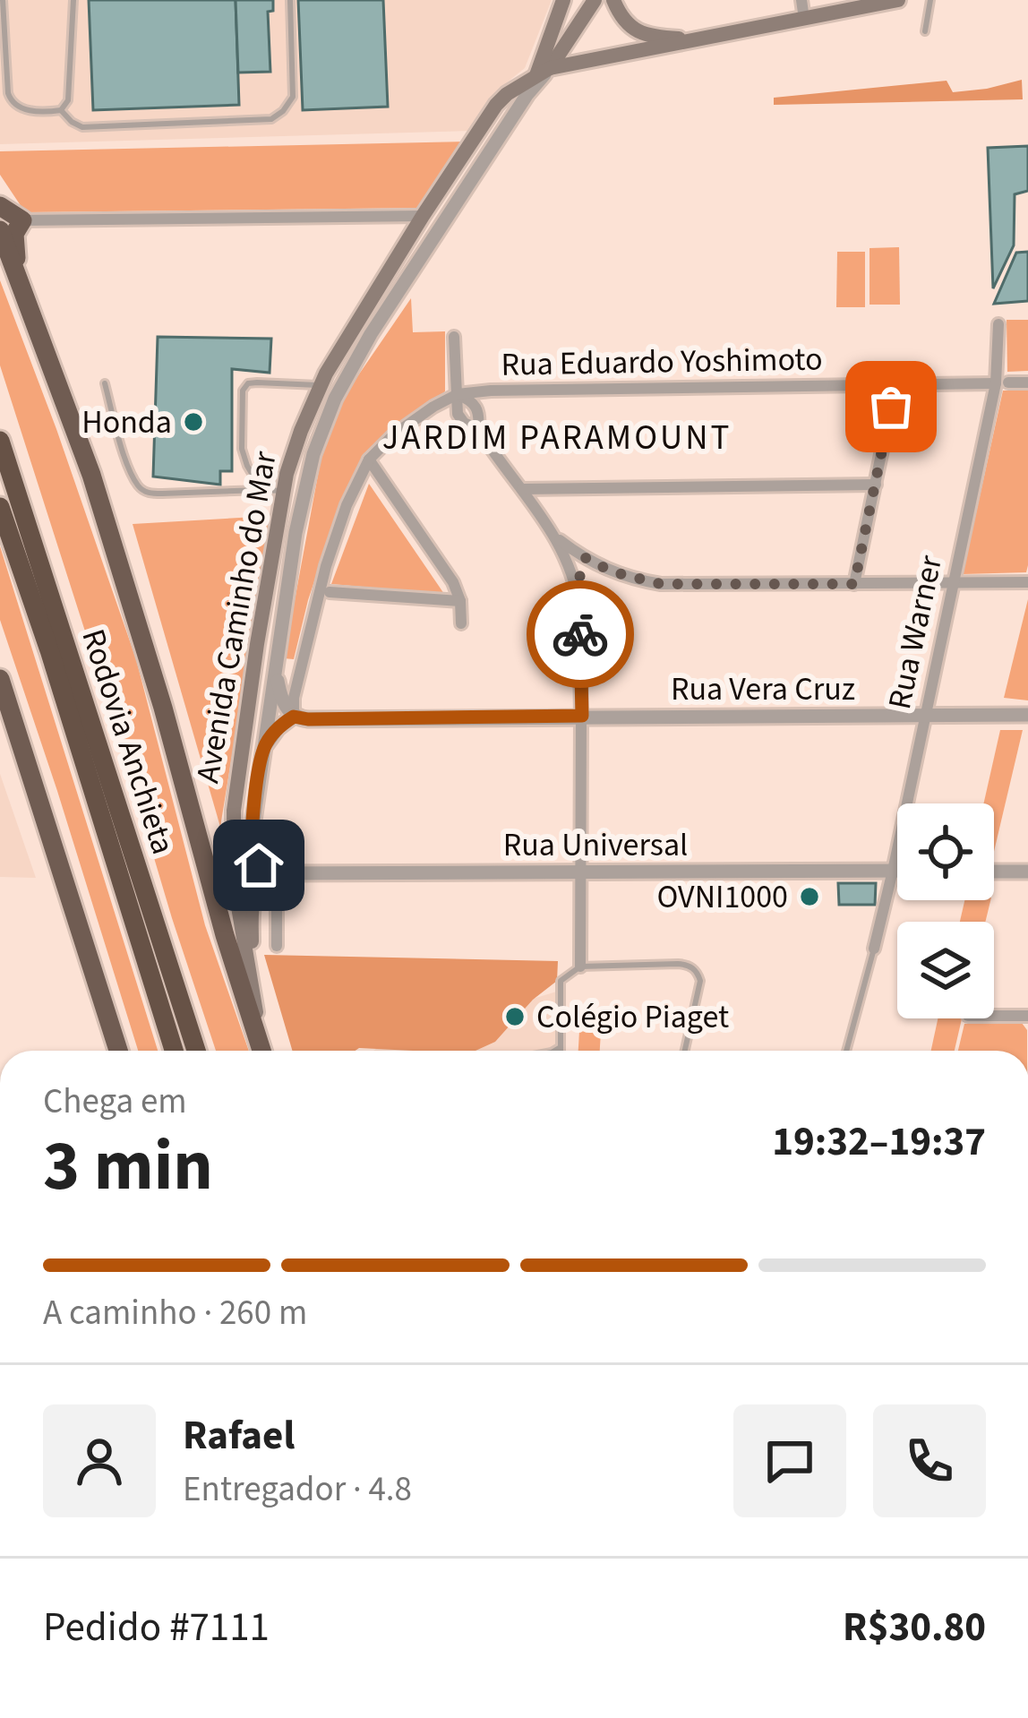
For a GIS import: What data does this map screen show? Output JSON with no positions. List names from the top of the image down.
{
  "streets": {
    "highway": ["Rodovia Anchieta"],
    "main road": ["Avenida Caminho do Mar"],
    "street": [
      "Rua Eduardo Yoshimoto",
      "Rua Warner",
      "Rua Vera Cruz",
      "Rua Universal"
    ]
  },
  "crossings": [
    ["Rua Eduardo Yoshimoto", "Rua Warner"],
    ["Avenida Caminho do Mar", "Rua Universal"],
    ["Rua Warner", "Rua Vera Cruz"],
    ["Rua Warner", "Rua Universal"]
  ],
  "districts": ["JARDIM PARAMOUNT"],
  "places": ["Honda", "OVNI1000", "Colégio Piaget"],
  "page": {
    "heading": ["3 min", "Chega em", "19:32–19:37"],
    "panel": [
      "Rafael",
      "Entregador · 4.8",
      "Pedido #7111",
      "R$30.80"
    ],
    "bar": "A caminho · 260 m"
  }
}
